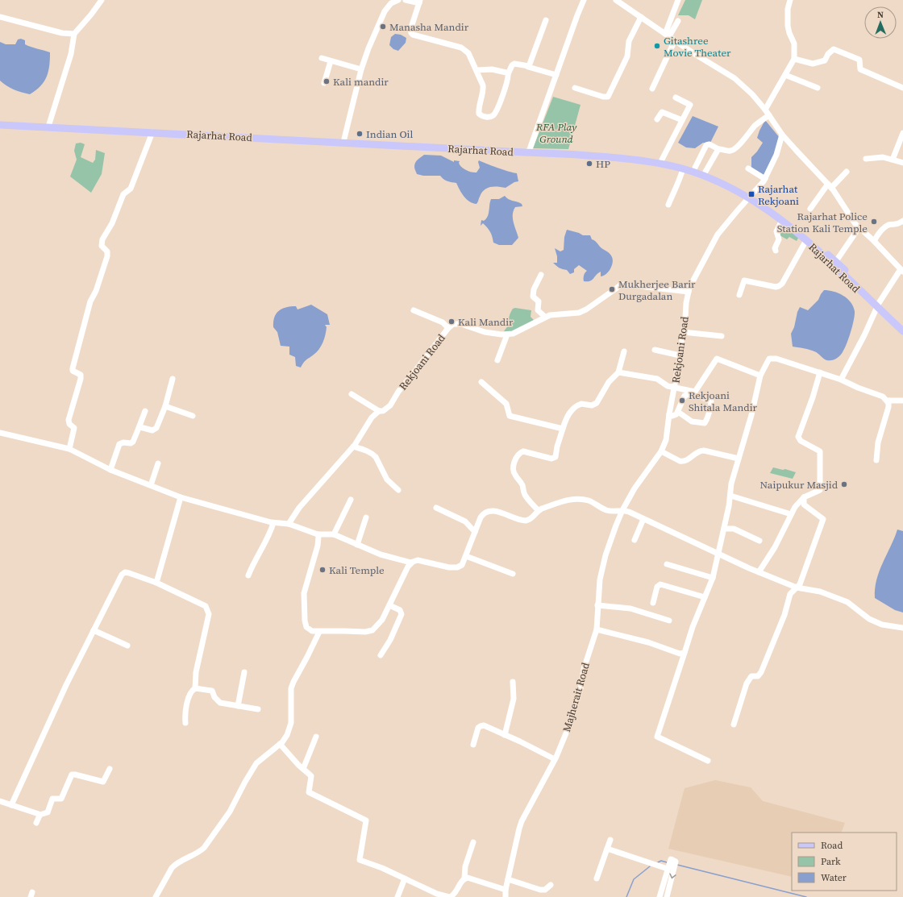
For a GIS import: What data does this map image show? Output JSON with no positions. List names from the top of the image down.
{
  "streets": {
    "main road": ["Rajarhat Road"],
    "street": ["Rekjoani Road", "Majherait Road"]
  },
  "crossings": [
    ["Rajarhat Road", "Rekjoani Road"],
    ["Rekjoani Road", "Majherait Road"]
  ],
  "parks": ["RFA Play Ground"],
  "places": {
    "other": [
      "Manasha Mandir",
      "Gitashree Movie Theater",
      "Kali mandir",
      "Indian Oil",
      "HP",
      "Rajarhat Police Station Kali Temple",
      "Mukherjee Barir Durgadalan",
      "Kali Mandir",
      "Rekjoani Shitala Mandir",
      "Naipukur Masjid",
      "Kali Temple"
    ],
    "transit": ["Rajarhat Rekjoani"]
  },
  "legend": ["Road", "Park", "Water"],
  "north": "top"
}
